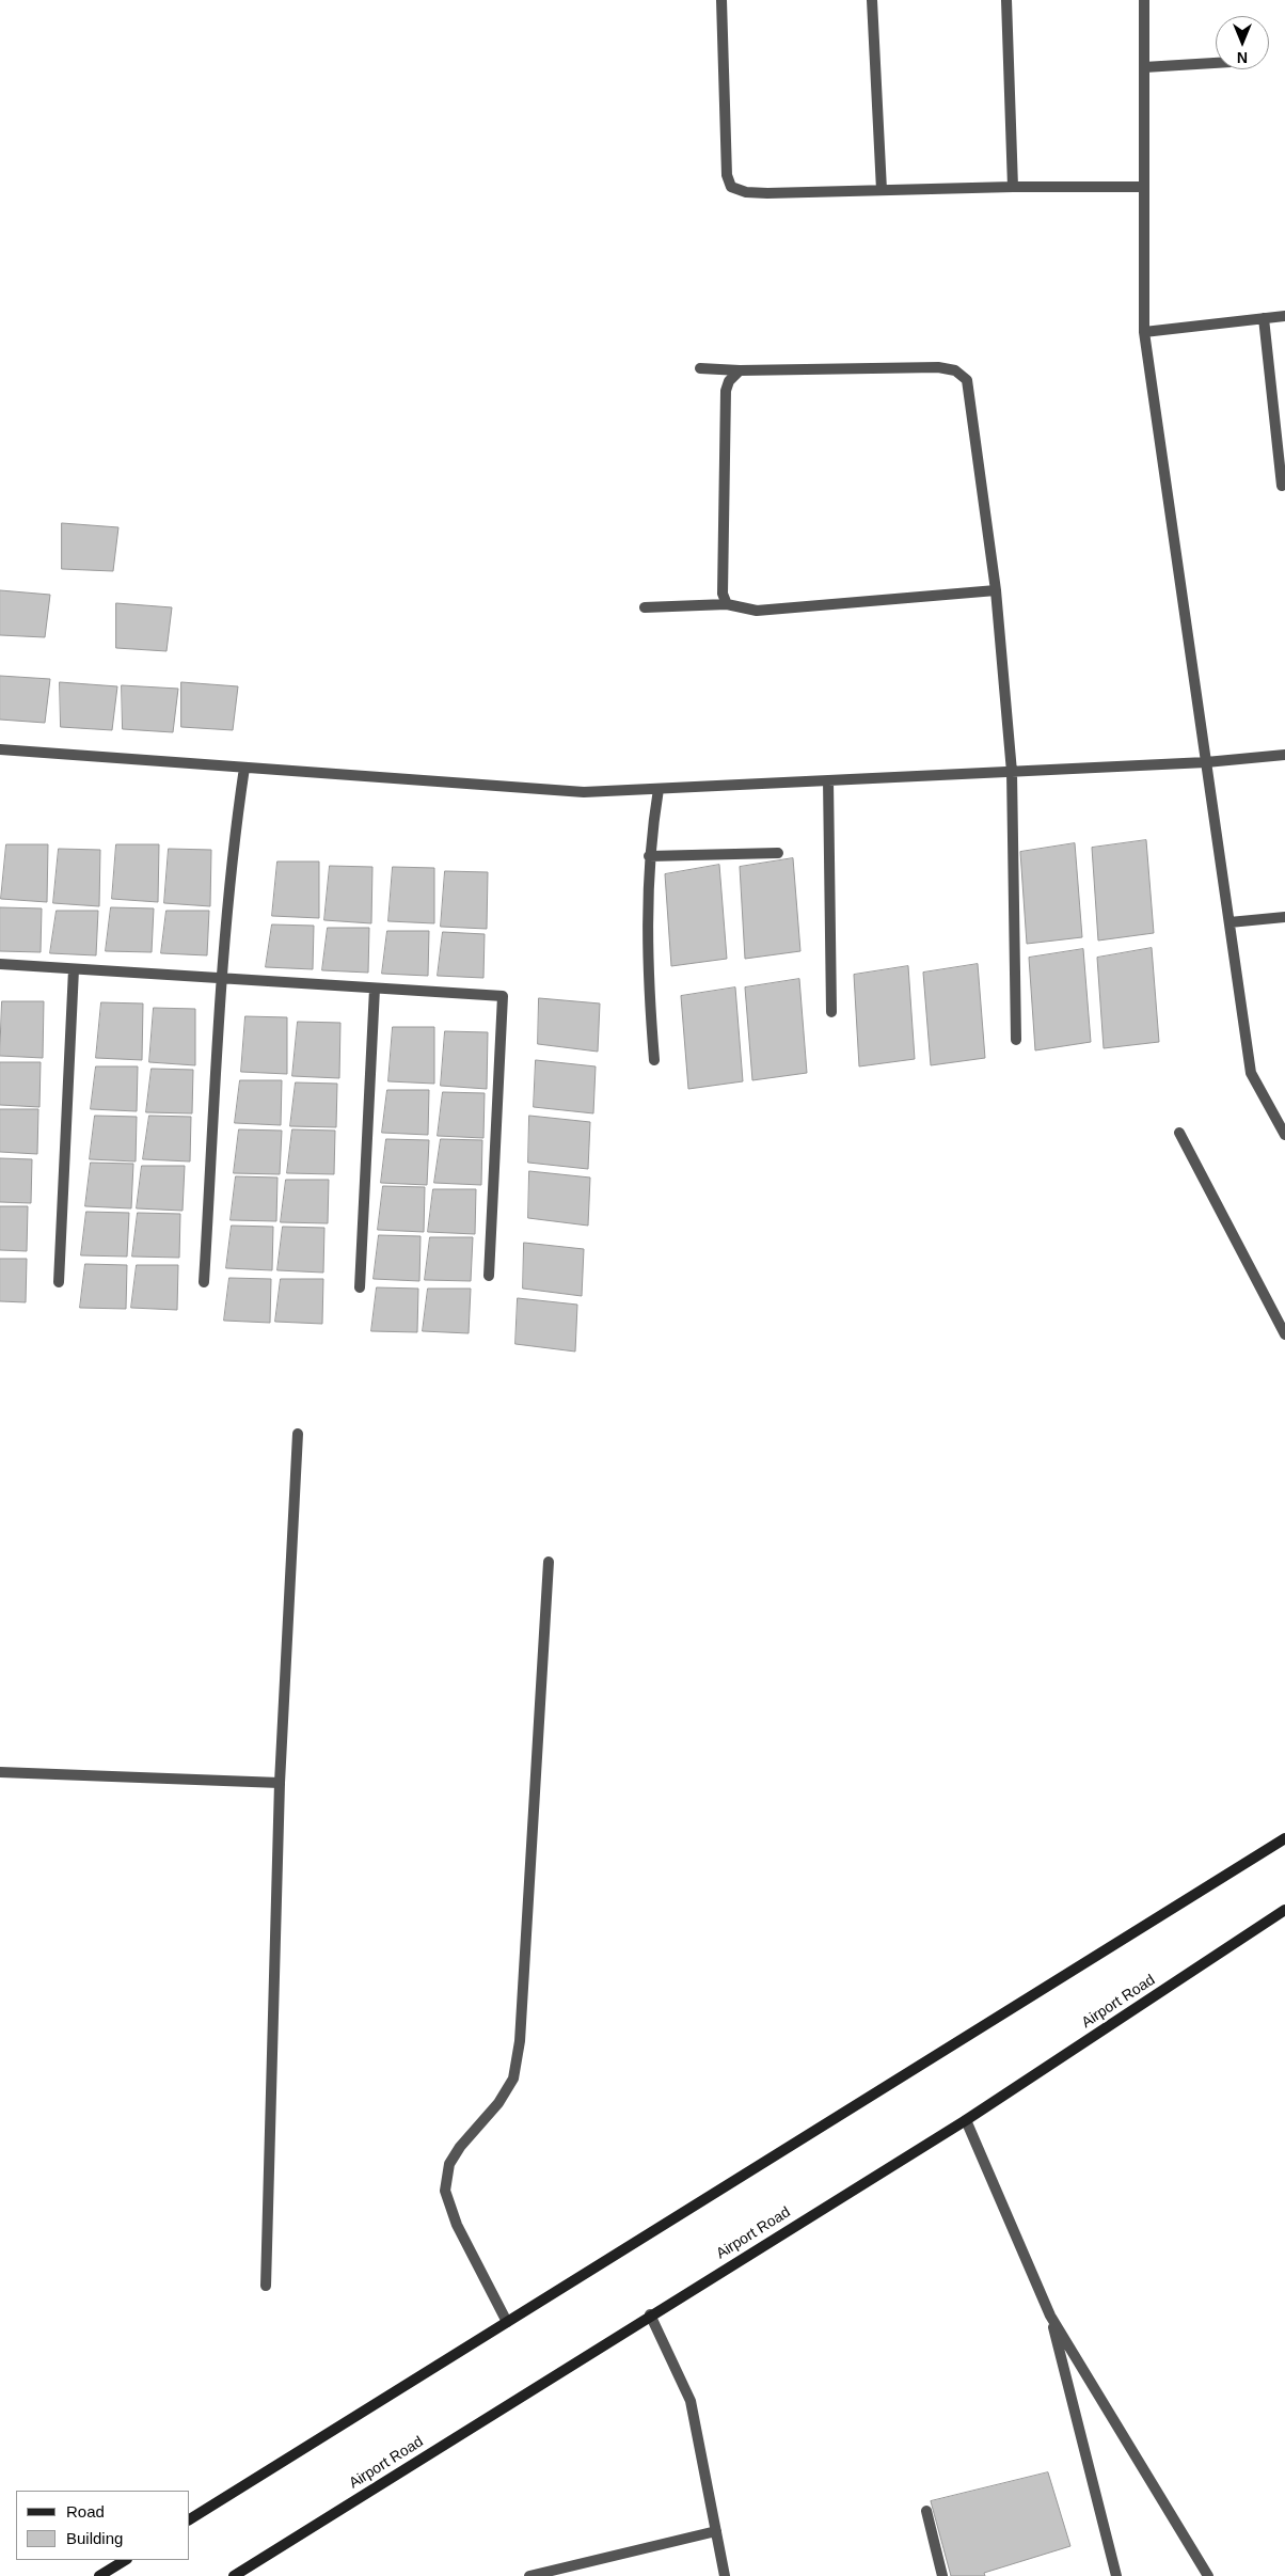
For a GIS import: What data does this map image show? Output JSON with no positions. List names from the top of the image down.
{
  "streets": {
    "main road": ["Airport Road"]
  },
  "legend": ["Road", "Building"],
  "north": "bottom"
}
